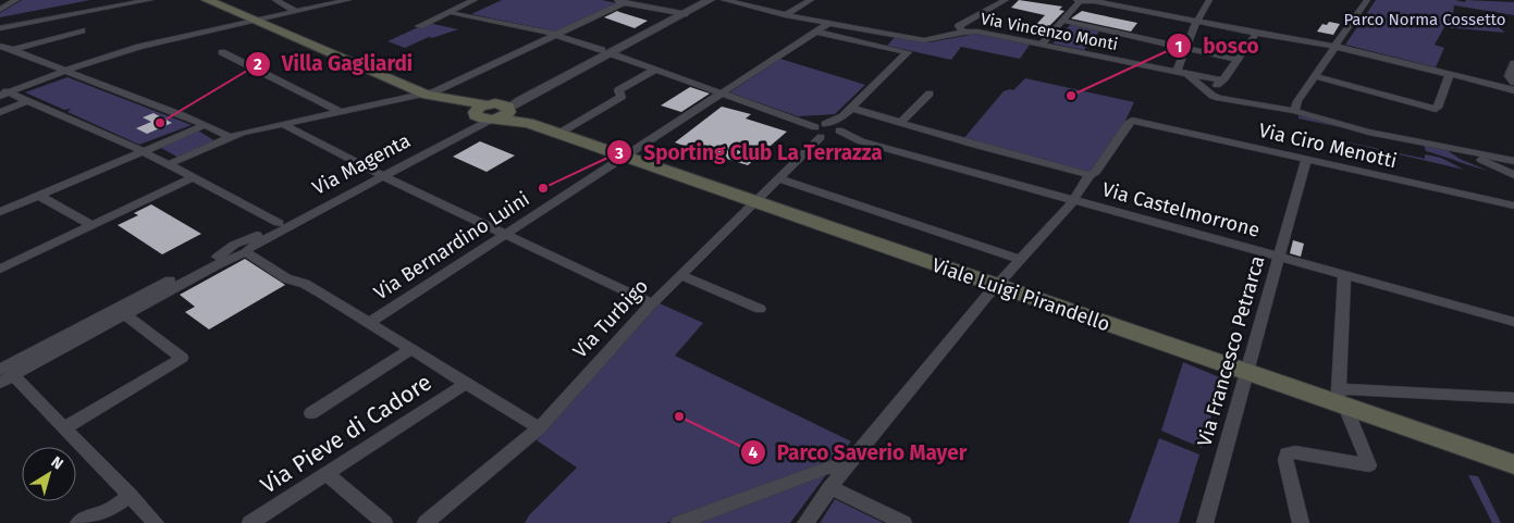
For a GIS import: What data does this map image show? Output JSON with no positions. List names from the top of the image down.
{
  "streets": {
    "main road": ["Viale Luigi Pirandello"],
    "street": [
      "Via Vincenzo Monti",
      "Via Ciro Menotti",
      "Via Magenta",
      "Via Castelmorrone",
      "Via Bernardino Luini",
      "Via Turbigo",
      "Via Francesco Petrarca",
      "Via Pieve di Cadore"
    ]
  },
  "crossings": [
    ["Via Vincenzo Monti", "Via Bernardino Luini"],
    ["Via Ciro Menotti", "Via Francesco Petrarca"],
    ["Via Magenta", "Viale Luigi Pirandello"],
    ["Via Castelmorrone", "Via Turbigo"],
    ["Via Castelmorrone", "Via Francesco Petrarca"],
    ["Via Bernardino Luini", "Viale Luigi Pirandello"],
    ["Via Bernardino Luini", "Via Turbigo"],
    ["Viale Luigi Pirandello", "Via Turbigo"],
    ["Viale Luigi Pirandello", "Via Francesco Petrarca"]
  ],
  "parks": ["Parco Norma Cossetto"],
  "places": [
    "bosco",
    "Villa Gagliardi",
    "Sporting Club La Terrazza",
    "Parco Saverio Mayer"
  ],
  "north": "top right"
}
